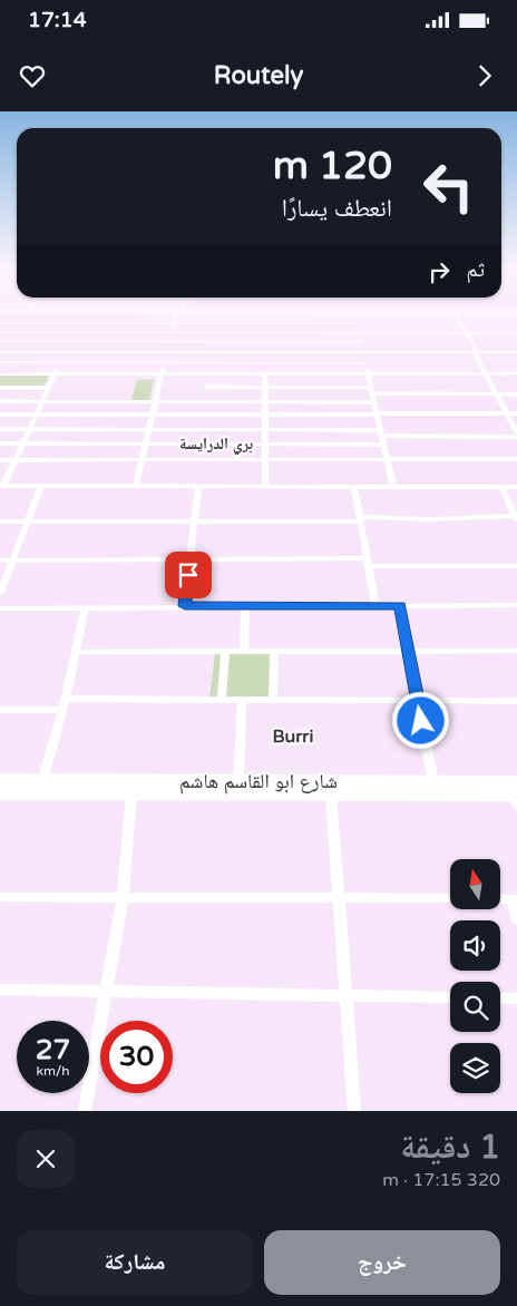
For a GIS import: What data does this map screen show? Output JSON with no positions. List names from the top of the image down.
{
  "streets": {
    "main road": ["شارع ابو القاسم هاشم"]
  },
  "districts": ["بري الدرايسة", "Burri"],
  "north": "top",
  "page": {
    "status": "17:14",
    "header": "Routely",
    "turn": ["120 m", "انعطف يسارًا"],
    "then": "ثم",
    "speed": "27 km/h",
    "limit": "30",
    "heading": ["1 دقيقة", "320 m · 17:15"],
    "buttons": ["خروج", "مشاركة"]
  }
}
